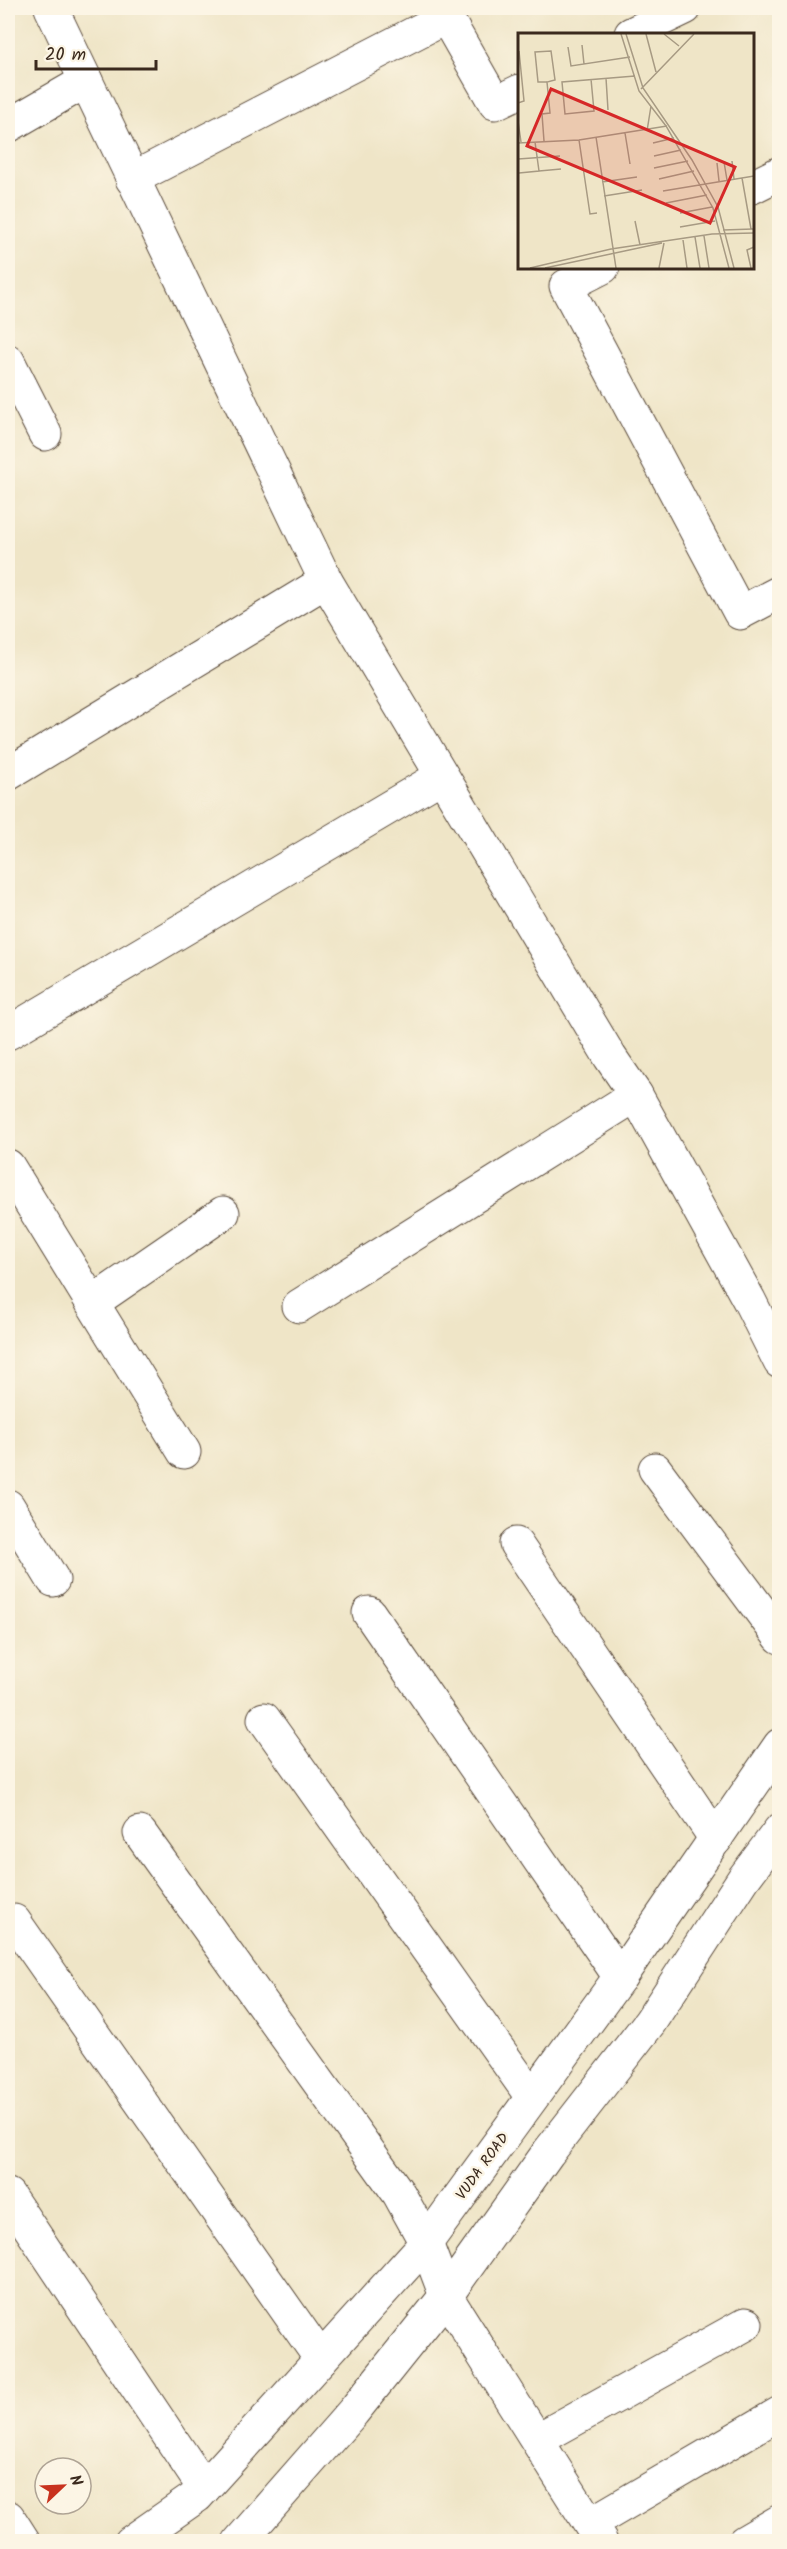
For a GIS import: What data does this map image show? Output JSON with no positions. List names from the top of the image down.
{
  "streets": {
    "street": ["VUDA ROAD"]
  },
  "scale_bar": "20 m",
  "north": "top right"
}
